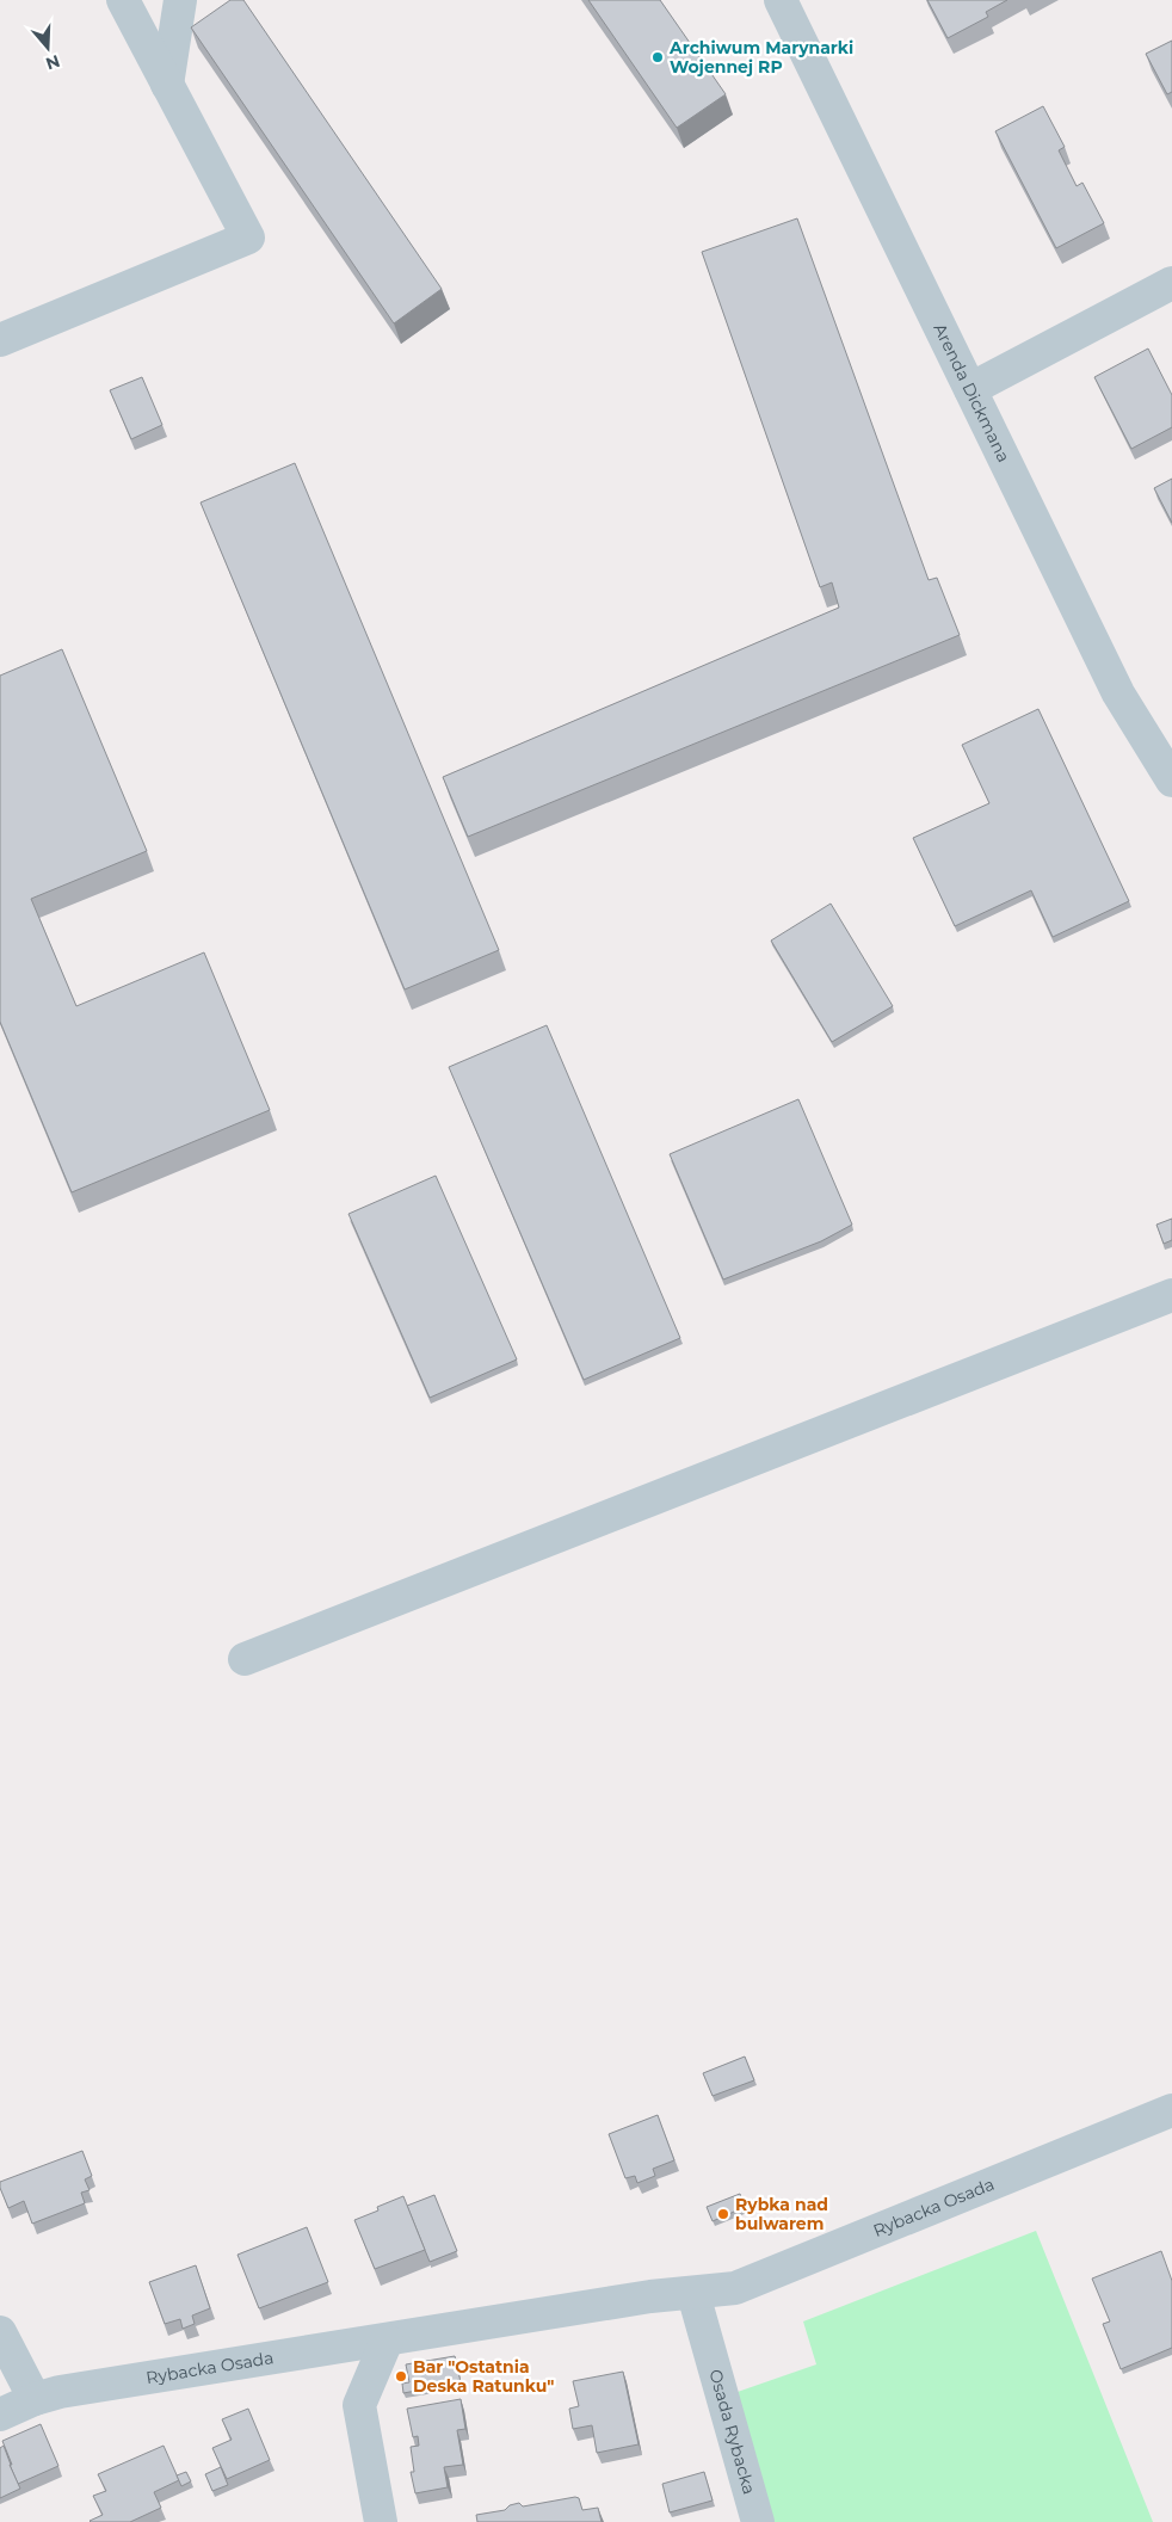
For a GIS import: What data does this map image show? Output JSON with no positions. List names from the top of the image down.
{
  "streets": {
    "street": ["Arenda Dickmana", "Rybacka Osada", "Osada Rybacka"]
  },
  "crossings": [
    ["Rybacka Osada", "Osada Rybacka"]
  ],
  "places": ["Archiwum Marynarki Wojennej RP", "Rybka nad bulwarem", "Bar \"Ostatnia Deska Ratunku\""],
  "north": "bottom"
}
